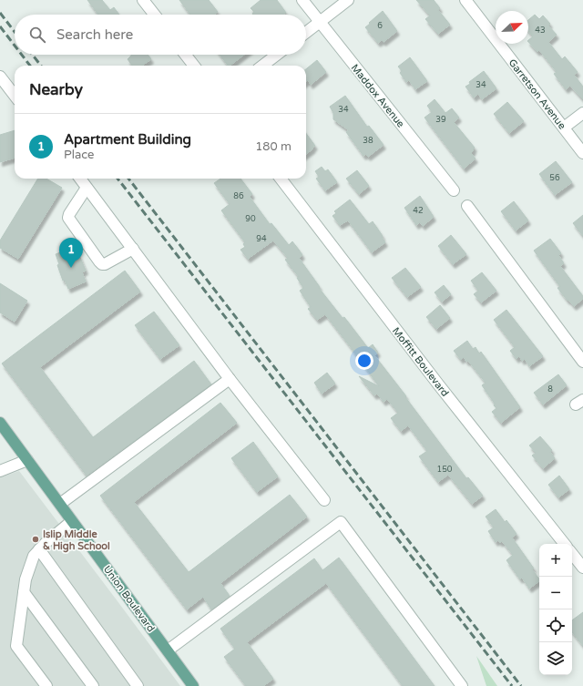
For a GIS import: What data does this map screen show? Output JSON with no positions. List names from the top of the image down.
{
  "streets": {
    "main road": ["Union Boulevard"],
    "street": ["Garretson Avenue", "Maddox Avenue", "Moffitt Boulevard"]
  },
  "places": ["Islip Middle & High School"],
  "house_numbers": [
    "6",
    "43",
    "34",
    "34",
    "39",
    "38",
    "56",
    "86",
    "42",
    "90",
    "94",
    "8",
    "150"
  ],
  "north": "top right",
  "page": {
    "search": "Search here",
    "heading": "Nearby",
    "list": [
      {
        "mark": "1",
        "name": "Apartment Building",
        "note": "Place",
        "value": "180 m"
      }
    ],
    "pins": "1",
    "map_buttons": ["+", "−"]
  }
}
